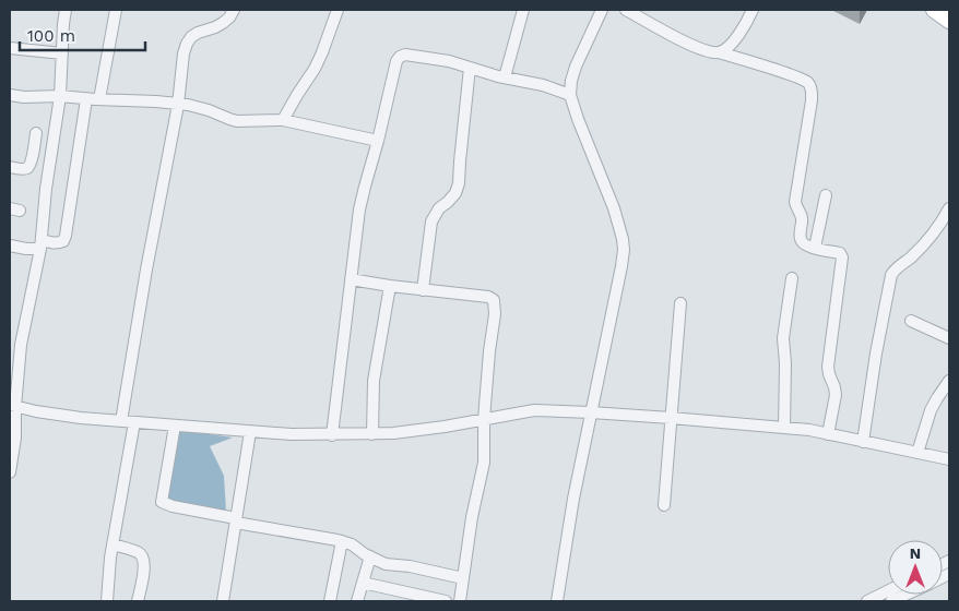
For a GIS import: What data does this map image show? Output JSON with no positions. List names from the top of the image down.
{
  "scale_bar": "100 m",
  "north": "top"
}
